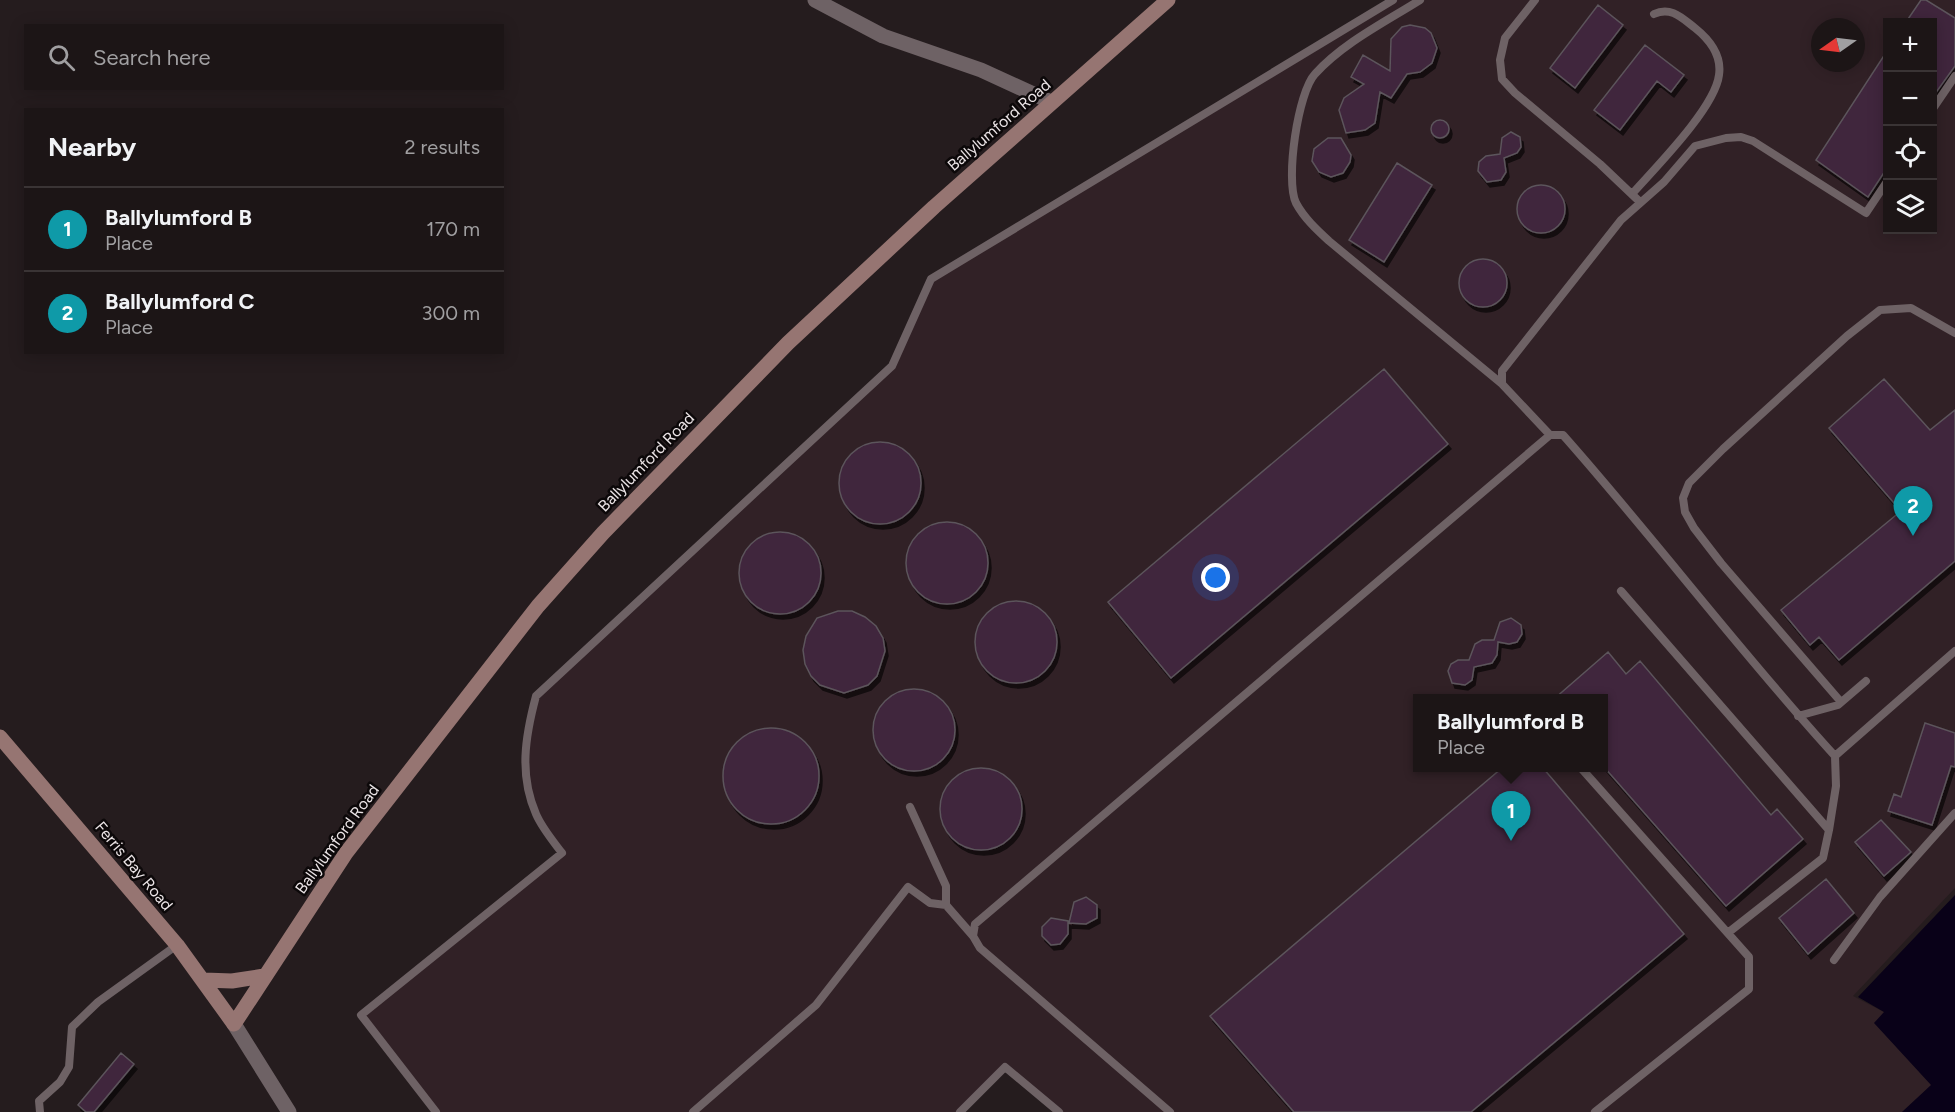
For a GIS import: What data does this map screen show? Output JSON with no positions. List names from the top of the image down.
{
  "streets": {
    "main road": ["Ballylumford Road", "Ferris Bay Road"]
  },
  "crossings": [
    ["Ballylumford Road", "Ferris Bay Road"]
  ],
  "north": "left",
  "page": {
    "map_buttons": ["+", "−"],
    "search": "Search here",
    "heading": ["Nearby", "2 results"],
    "list": [
      {
        "mark": "1",
        "name": "Ballylumford B",
        "note": "Place",
        "value": "170 m"
      },
      {
        "mark": "2",
        "name": "Ballylumford C",
        "note": "Place",
        "value": "300 m"
      }
    ],
    "pins": ["2", "1"],
    "popup": ["Ballylumford B", "Place"]
  }
}
